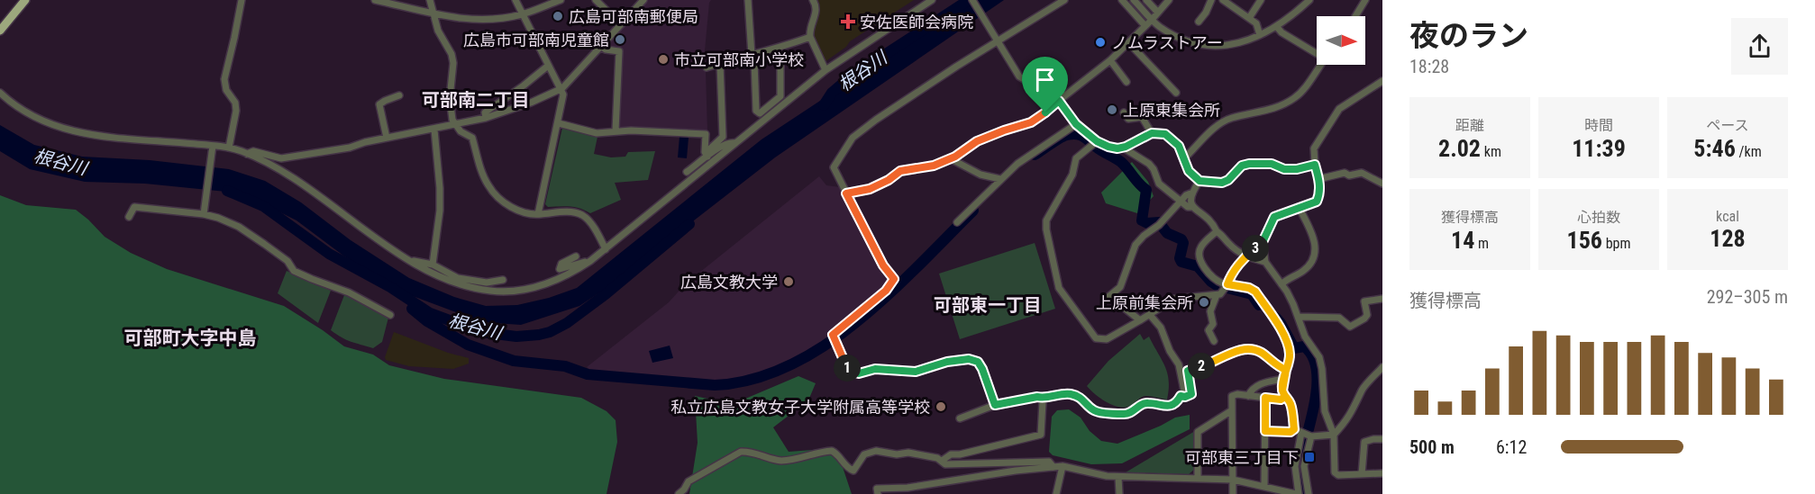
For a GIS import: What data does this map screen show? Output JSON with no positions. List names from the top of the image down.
{
  "districts": ["可部南二丁目", "可部東一丁目", "可部町大字中島"],
  "water": ["根谷川"],
  "places": {
    "other": [
      "広島可部南郵便局",
      "広島市可部南児童館",
      "ノムラストアー",
      "市立可部南小学校",
      "上原東集会所",
      "広島文教大学",
      "上原前集会所",
      "私立広島文教女子大学附属高等学校"
    ],
    "health": ["安佐医師会病院"],
    "transit": ["可部東三丁目下"]
  },
  "north": "right",
  "page": {
    "heading": ["夜のラン", "18:28"],
    "stats": [
      ["距離", "2.02 km"],
      ["時間", "11:39"],
      ["ペース", "5:46 /km"],
      ["獲得標高", "14 m"],
      ["心拍数", "156 bpm"],
      ["kcal", "128"]
    ],
    "pins": ["3", "2", "1"],
    "chart": ["獲得標高", "292–305 m"],
    "list": [
      {
        "name": "500 m",
        "note": "6:12"
      }
    ]
  }
}
